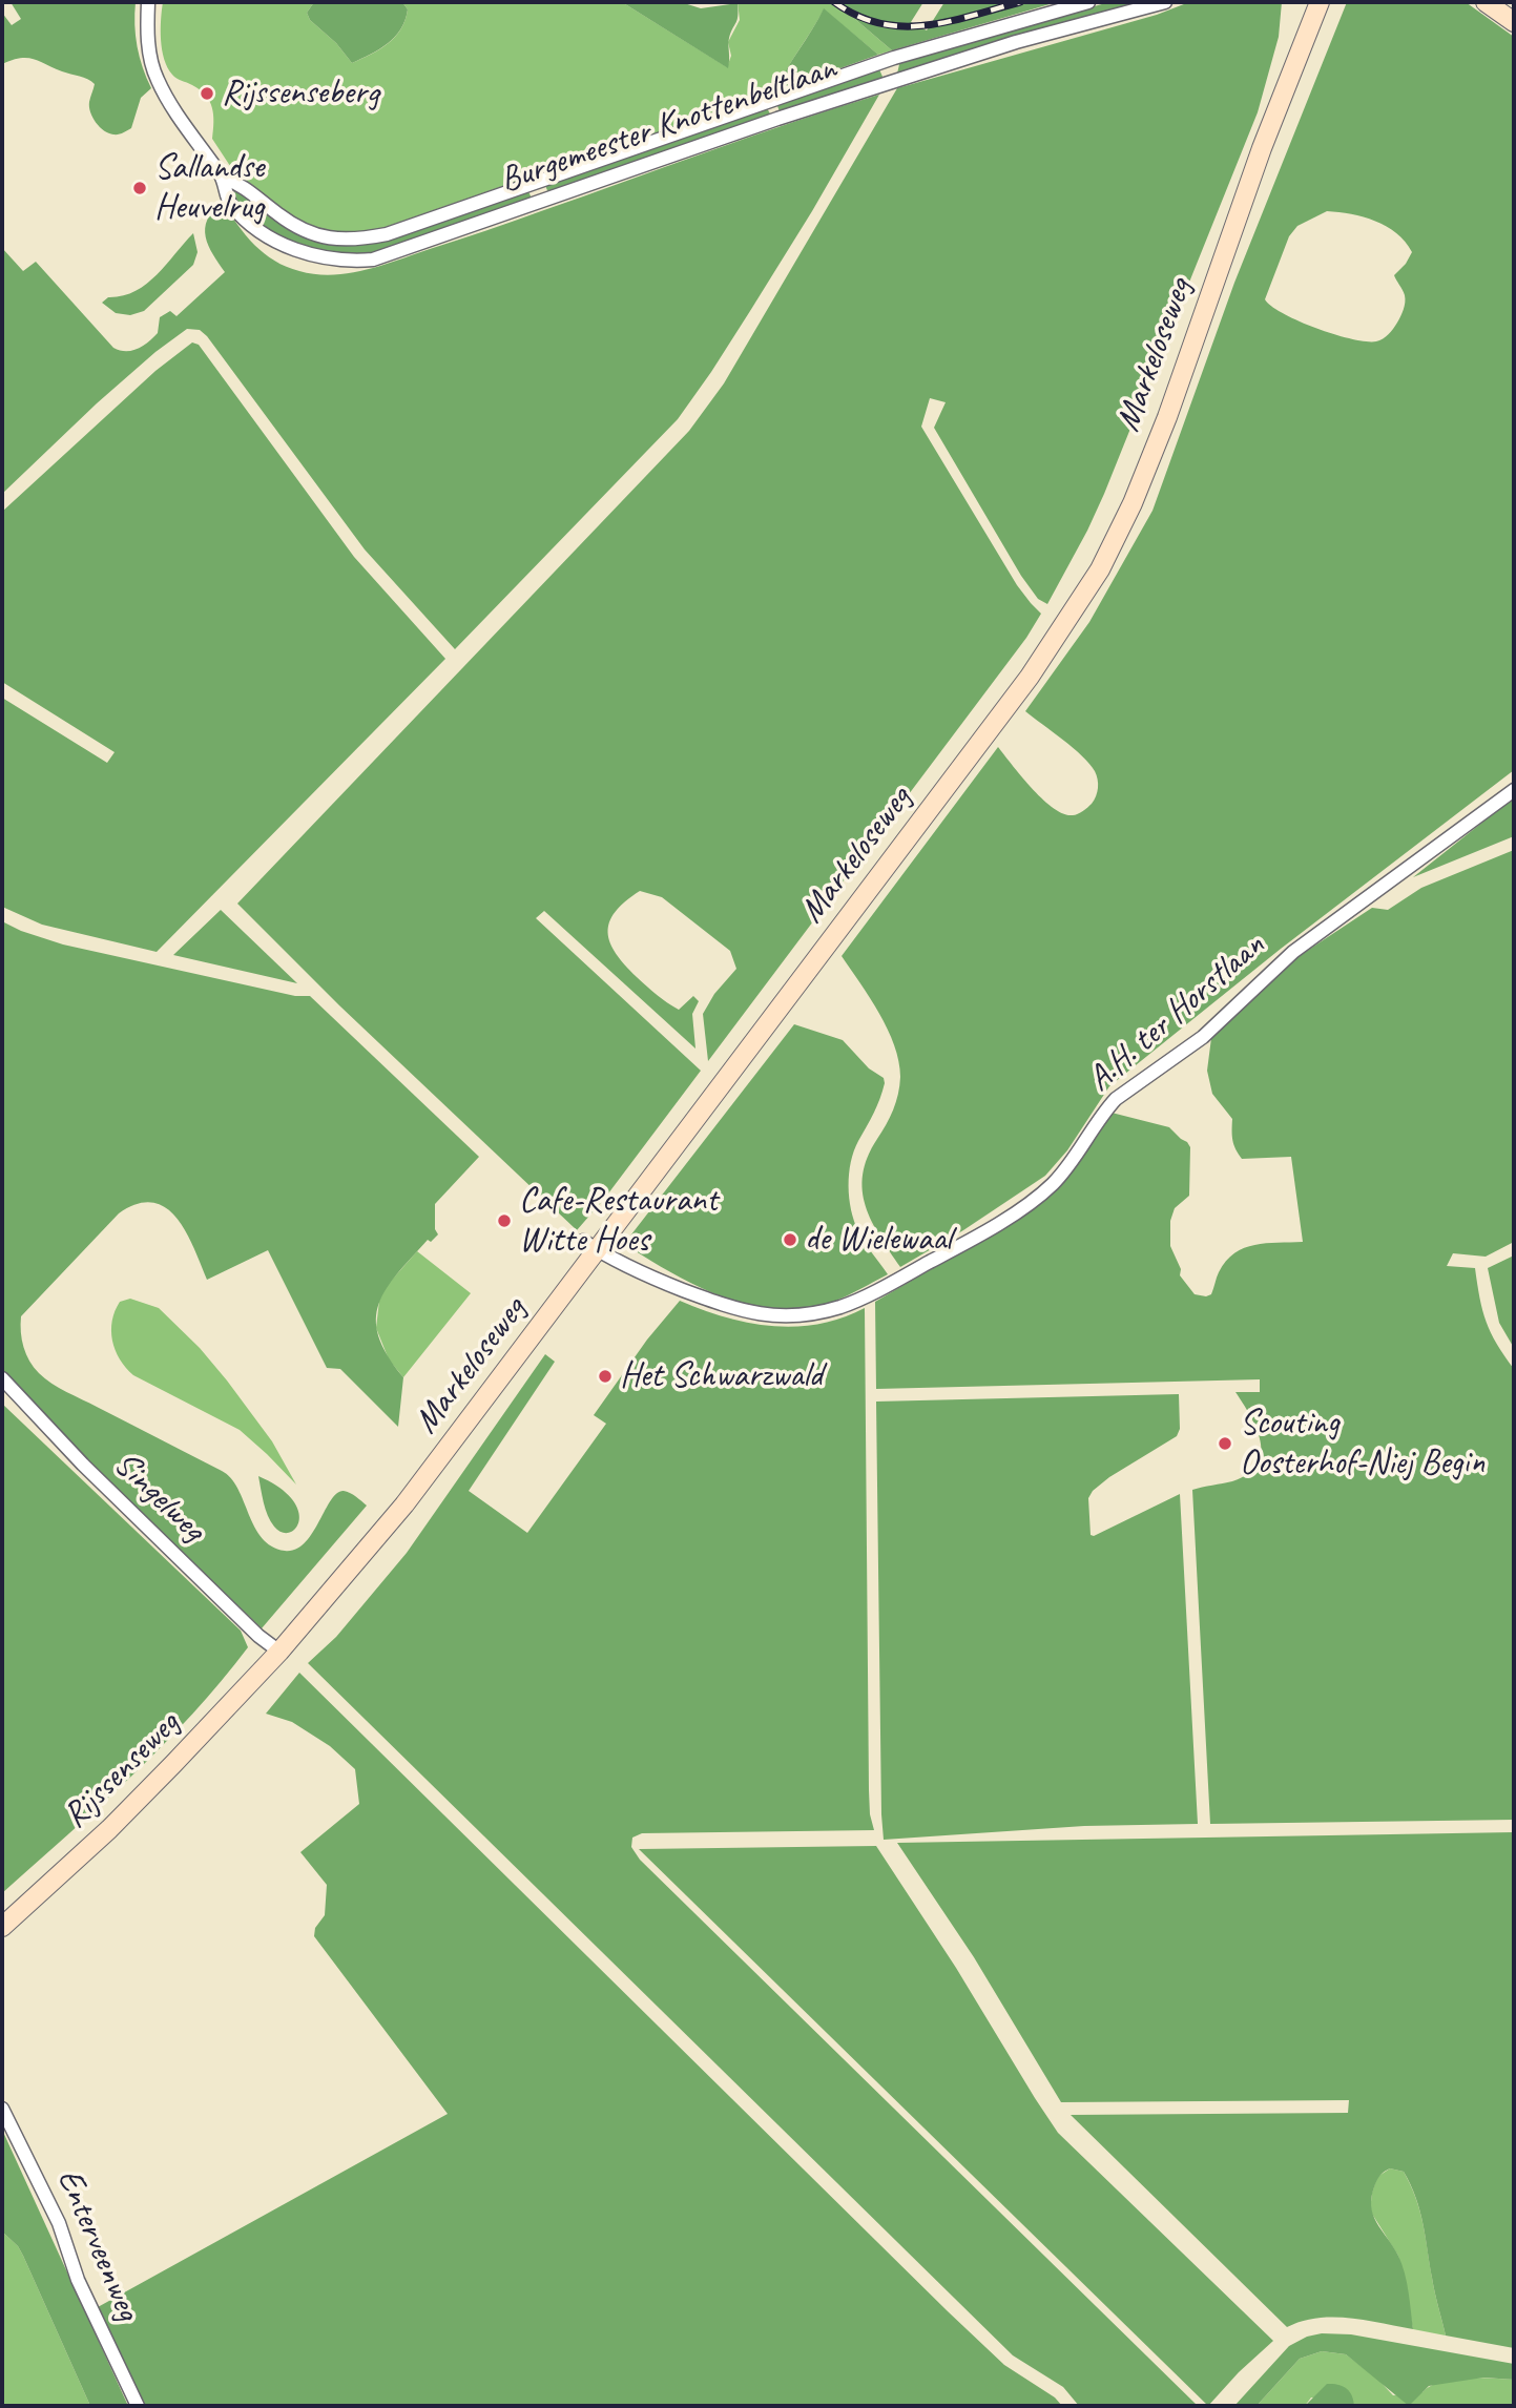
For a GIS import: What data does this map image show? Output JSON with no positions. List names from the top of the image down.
{
  "streets": {
    "main road": ["Markeloseweg", "Rijssenseweg"],
    "street": [
      "Burgemeester Knottenbeltlaan",
      "A.H. ter Horstlaan",
      "Singelweg",
      "Enterveenweg"
    ]
  },
  "crossings": [
    ["Markeloseweg", "A.H. ter Horstlaan"],
    ["Markeloseweg", "Singelweg"],
    ["Markeloseweg", "Rijssenseweg"],
    ["Singelweg", "Rijssenseweg"]
  ],
  "places": [
    "Rijssenseberg",
    "Sallandse Heuvelrug",
    "Cafe-Restaurant Witte Hoes",
    "de Wielewaal",
    "Het Schwarzwald",
    "Scouting Oosterhof-Niej Begin"
  ]
}
